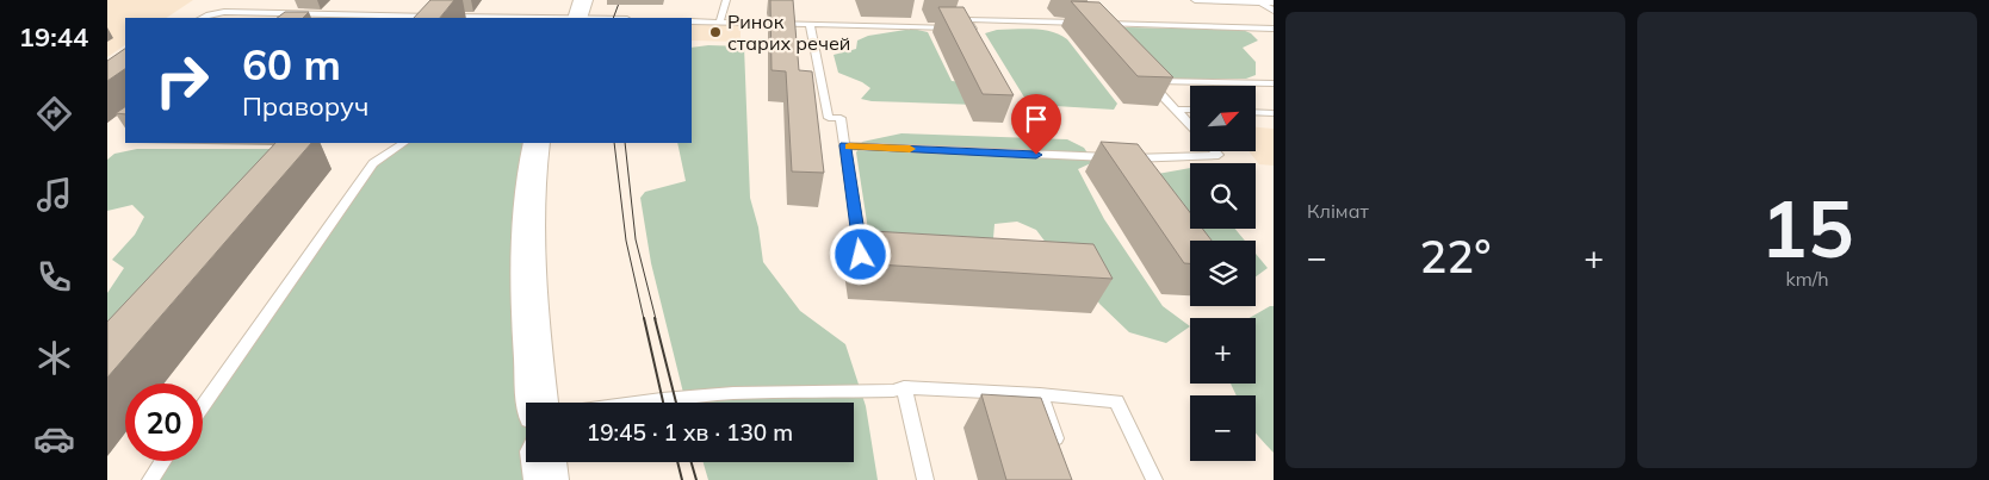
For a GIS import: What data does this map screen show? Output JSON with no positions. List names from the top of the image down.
{
  "places": ["Ринок старих речей"],
  "north": "top right",
  "page": {
    "tabs": "19:44",
    "tile": [
      "Клімат",
      ["15", "km/h"]
    ],
    "turn": ["60 m", "Праворуч"],
    "map_buttons": ["+", "−"],
    "heat": ["−", "22°", "+"],
    "limit": "20",
    "trip": "19:45 · 1 хв · 130 m"
  }
}
